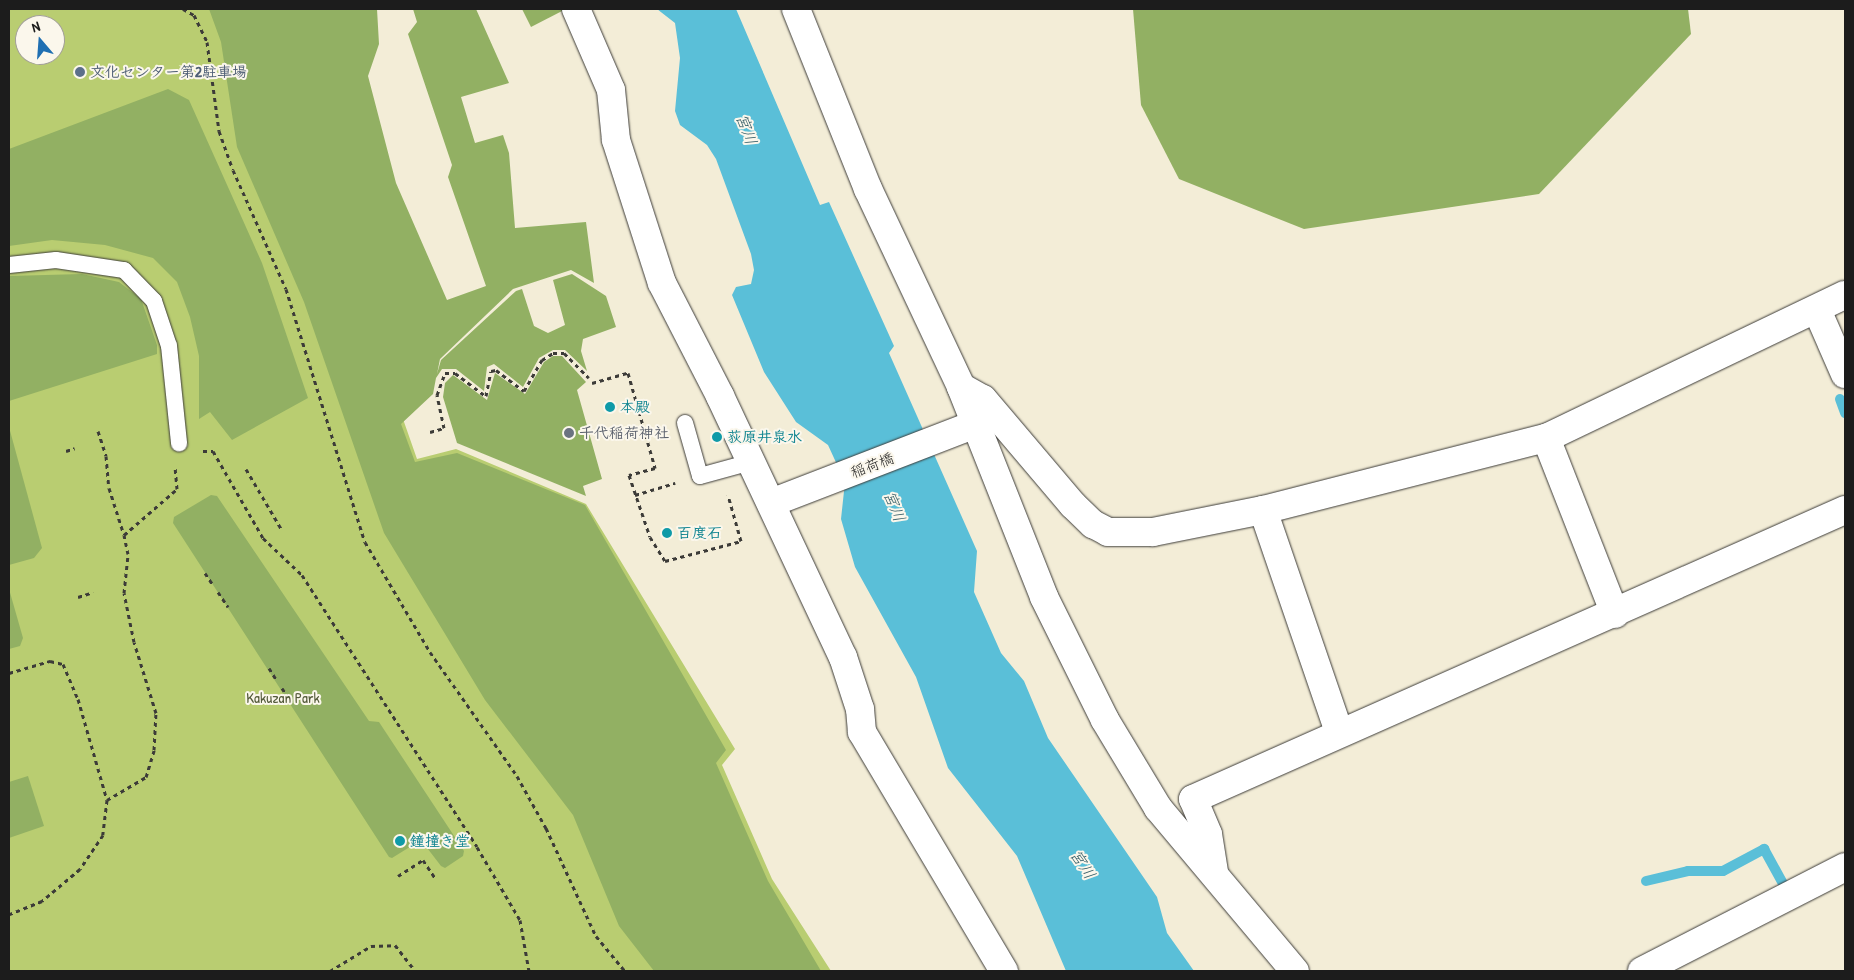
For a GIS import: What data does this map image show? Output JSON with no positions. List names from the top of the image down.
{
  "streets": {
    "street": ["稲荷橋"]
  },
  "water": ["宮川"],
  "parks": ["Kakuzan Park"],
  "places": [
    "文化センター第2駐車場",
    "本殿",
    "千代稲荷神社",
    "荻原井泉水",
    "百度石",
    "鐘撞き堂"
  ],
  "north": "top"
}
